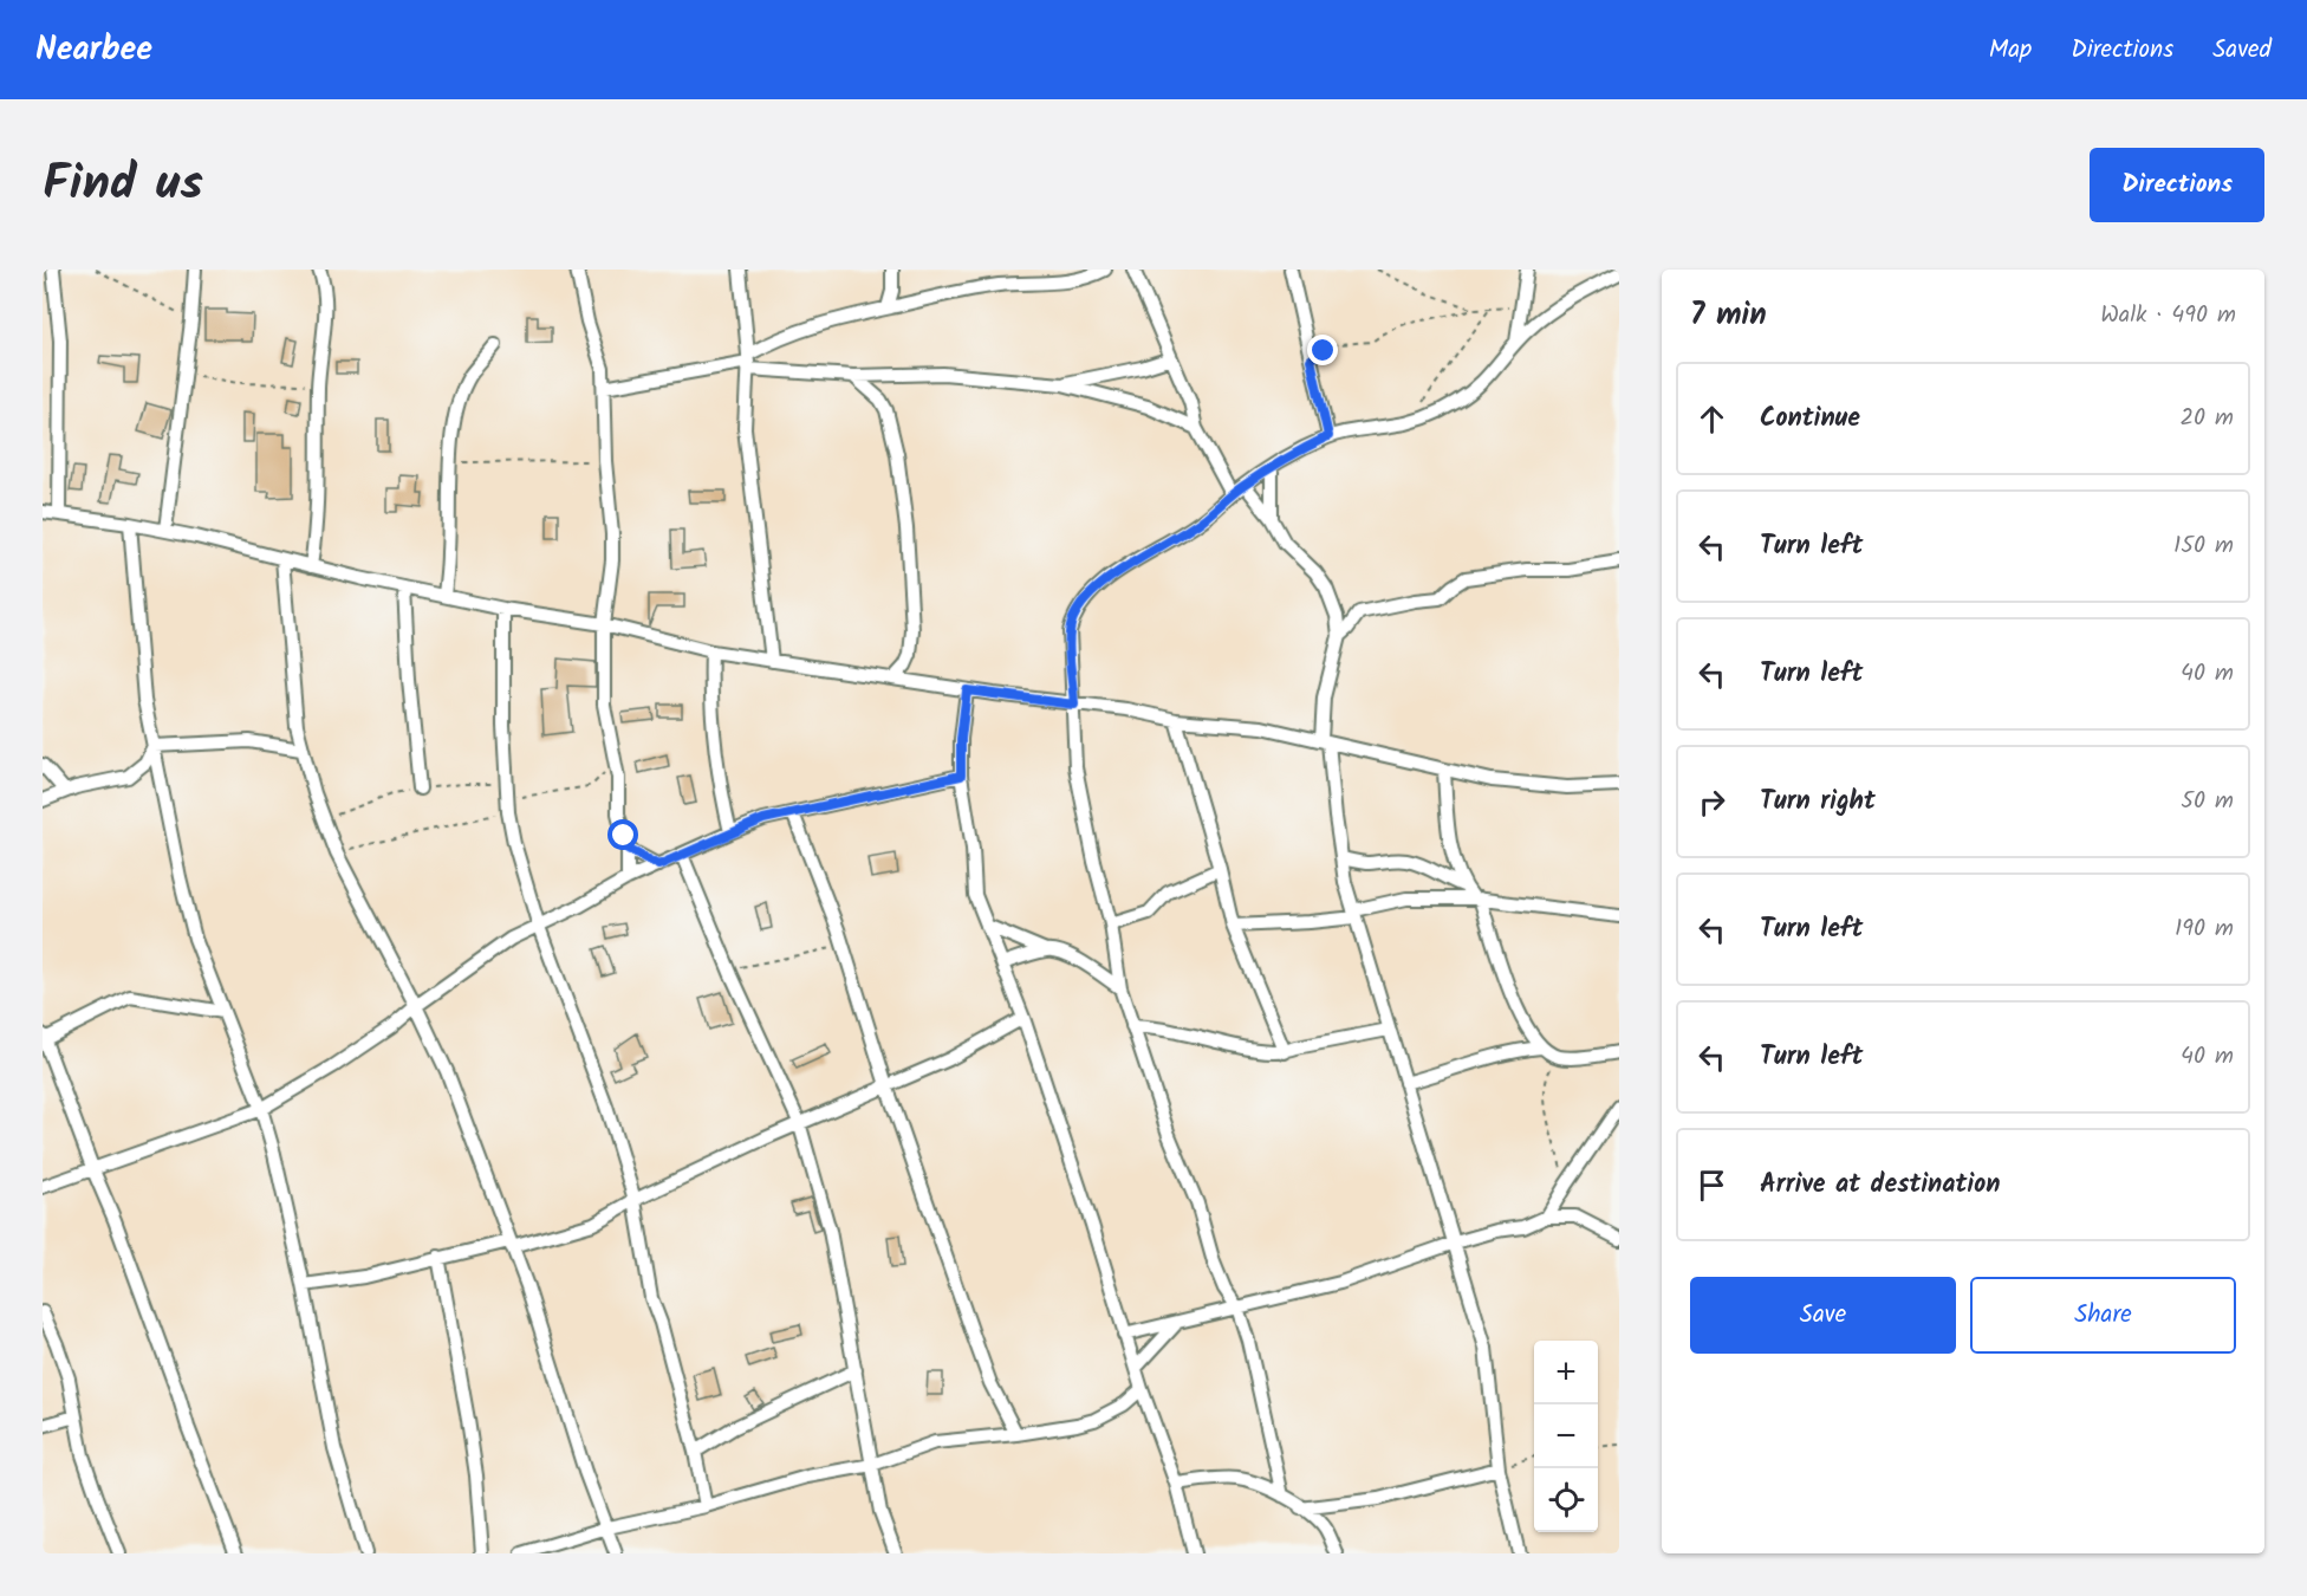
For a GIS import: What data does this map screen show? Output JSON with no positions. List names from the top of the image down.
{
  "page": {
    "header": "Nearbee",
    "nav": ["Map", "Directions", "Saved"],
    "title": "Find us",
    "buttons": [
      "Directions",
      ["Save", "Share"]
    ],
    "heading": ["7 min", "Walk · 490 m"],
    "list": [
      ["Continue", "20 m"],
      ["Turn left", "150 m"],
      ["Turn left", "40 m"],
      ["Turn right", "50 m"],
      ["Turn left", "190 m"],
      ["Turn left", "40 m"],
      "Arrive at destination"
    ],
    "map_buttons": ["+", "−"]
  }
}
